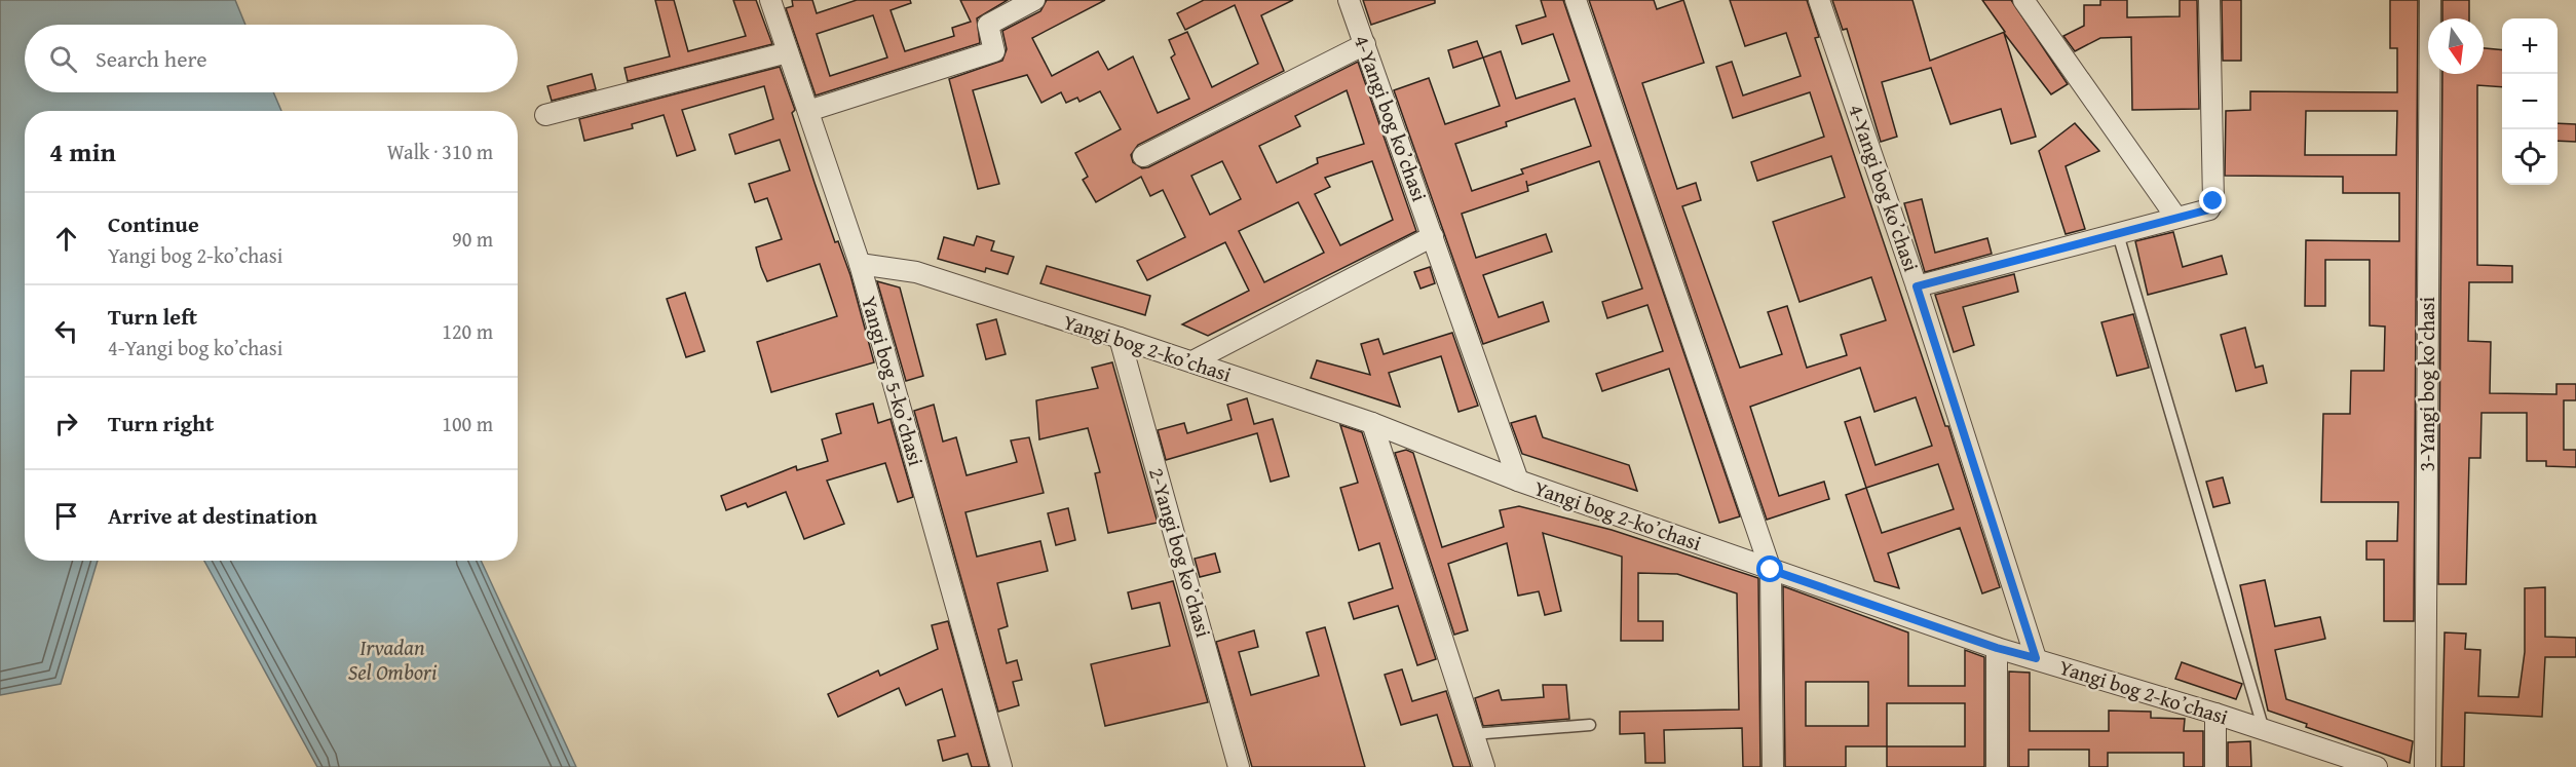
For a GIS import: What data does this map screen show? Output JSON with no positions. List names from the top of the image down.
{
  "streets": {
    "street": [
      "4-Yangi bog koʼchasi",
      "Yangi bog 2-koʼchasi",
      "Yangi bog 5-koʼchasi",
      "3-Yangi bog koʼchasi",
      "2-Yangi bog koʼchasi"
    ]
  },
  "crossings": [
    ["4-Yangi bog koʼchasi", "Yangi bog 2-koʼchasi"],
    ["Yangi bog 2-koʼchasi", "Yangi bog 5-koʼchasi"],
    ["Yangi bog 2-koʼchasi", "2-Yangi bog koʼchasi"]
  ],
  "water": ["Irvadan Sel Ombori"],
  "north": "bottom",
  "page": {
    "map_buttons": ["+", "−"],
    "search": "Search here",
    "heading": ["4 min", "Walk · 310 m"],
    "list": [
      ["Continue", "Yangi bog 2-koʼchasi", "90 m"],
      ["Turn left", "4-Yangi bog koʼchasi", "120 m"],
      ["Turn right", "100 m"],
      "Arrive at destination"
    ]
  }
}
